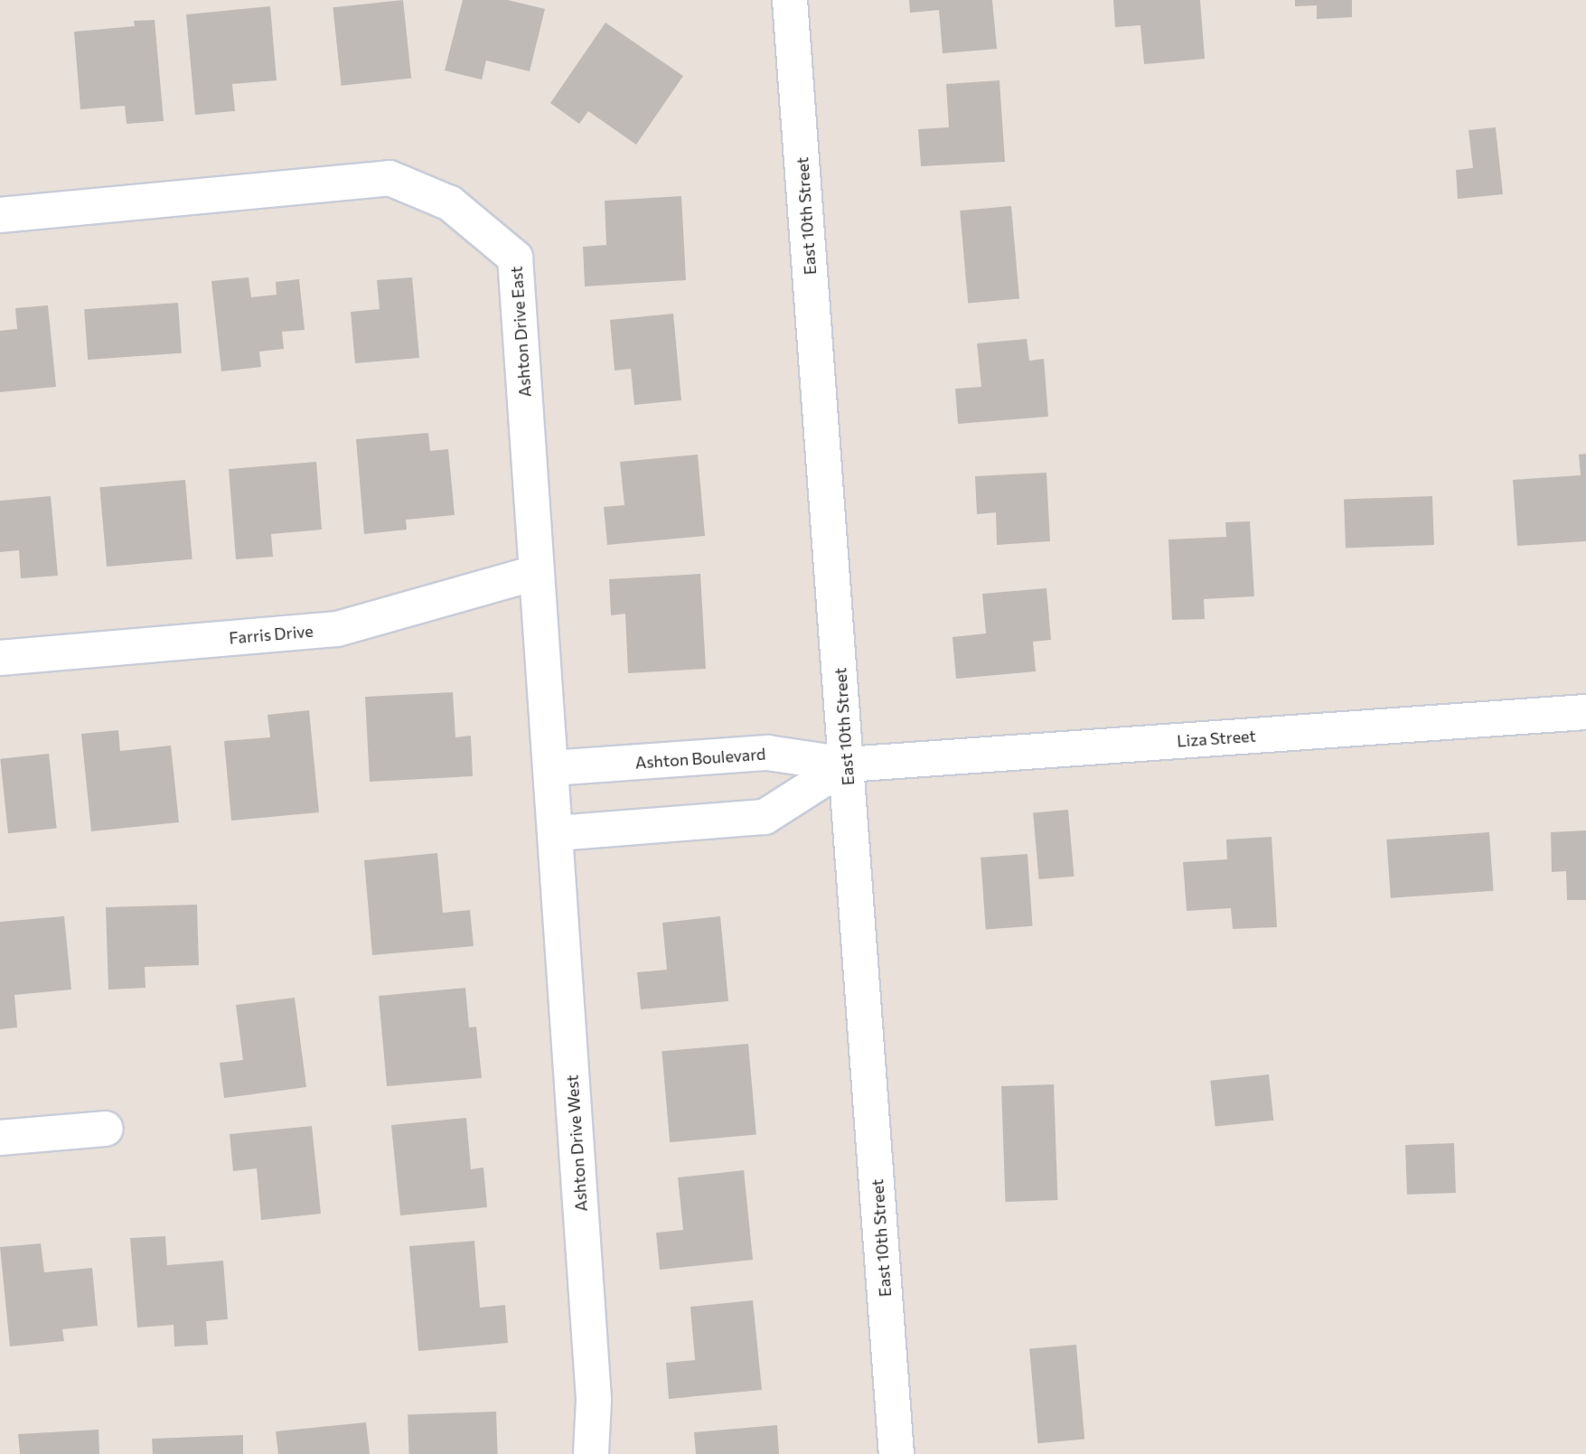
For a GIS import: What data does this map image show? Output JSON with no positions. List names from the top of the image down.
{
  "streets": {
    "street": [
      "East 10th Street",
      "Ashton Drive East",
      "Farris Drive",
      "Liza Street",
      "Ashton Boulevard",
      "Ashton Drive West"
    ]
  },
  "crossings": [
    ["East 10th Street", "Liza Street"],
    ["East 10th Street", "Ashton Boulevard"],
    ["Ashton Drive East", "Farris Drive"],
    ["Ashton Drive East", "Ashton Boulevard"],
    ["Ashton Drive East", "Ashton Drive West"],
    ["Liza Street", "Ashton Boulevard"]
  ]
}
